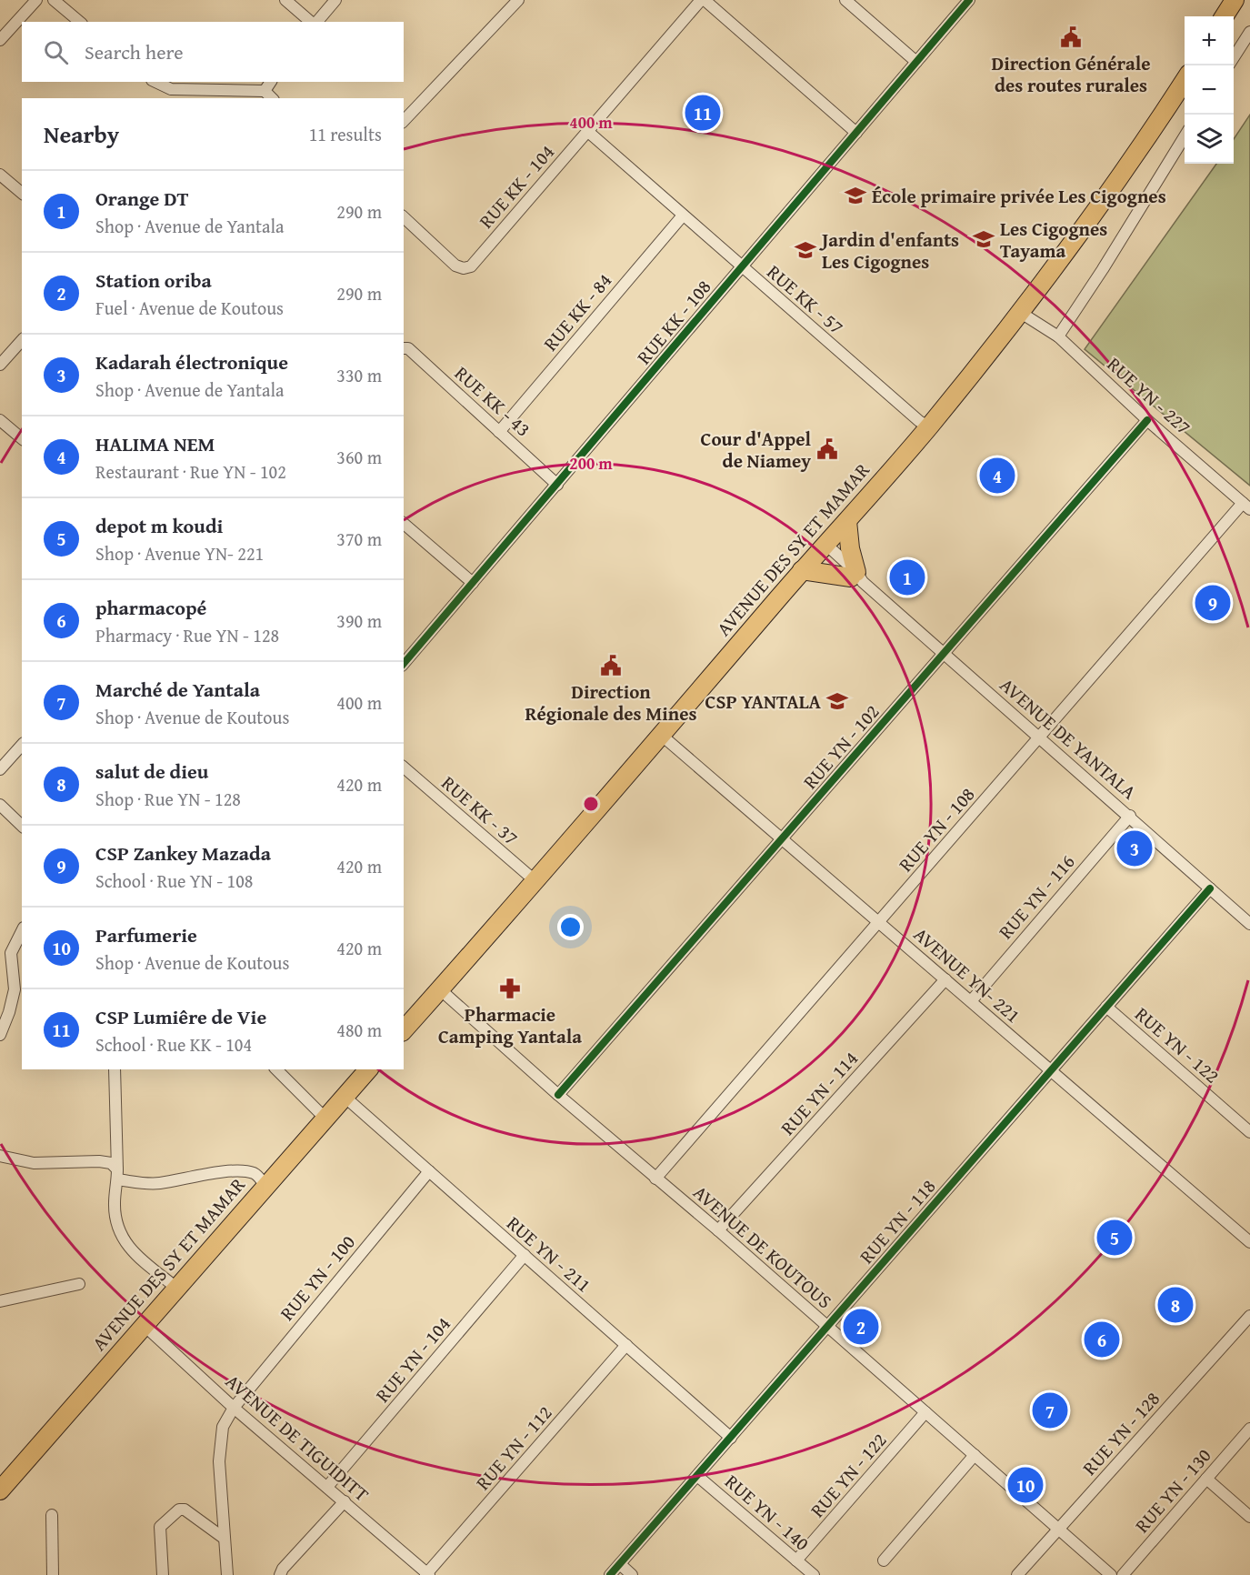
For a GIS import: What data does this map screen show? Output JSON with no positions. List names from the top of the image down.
{
  "streets": {
    "highway": ["AVENUE DES SY ET MAMAR"],
    "street": [
      "RUE KK - 104",
      "RUE KK - 57",
      "RUE KK - 84",
      "RUE KK - 108",
      "RUE YN - 227",
      "RUE KK - 43",
      "AVENUE DE YANTALA",
      "RUE YN - 102",
      "RUE KK - 37",
      "RUE YN - 108",
      "RUE YN - 116",
      "AVENUE YN- 221",
      "RUE YN - 122",
      "RUE YN - 114",
      "RUE YN - 118",
      "AVENUE DE KOUTOUS",
      "RUE YN - 211",
      "RUE YN - 100",
      "RUE YN - 104",
      "RUE YN - 128",
      "AVENUE DE TIGUIDITT",
      "RUE YN - 112",
      "RUE YN - 130",
      "RUE YN - 140"
    ]
  },
  "crossings": [
    ["RUE KK - 104", "RUE KK - 57"],
    ["RUE KK - 57", "RUE KK - 84"],
    ["RUE KK - 57", "RUE KK - 108"],
    ["RUE KK - 57", "AVENUE DES SY ET MAMAR"],
    ["RUE KK - 84", "RUE KK - 43"],
    ["RUE KK - 108", "RUE KK - 43"],
    ["RUE YN - 227", "AVENUE DES SY ET MAMAR"],
    ["RUE YN - 227", "RUE YN - 102"],
    ["RUE YN - 227", "RUE YN - 108"],
    ["AVENUE DES SY ET MAMAR", "AVENUE DE YANTALA"],
    ["AVENUE DES SY ET MAMAR", "RUE KK - 37"],
    ["AVENUE DES SY ET MAMAR", "AVENUE YN- 221"],
    ["AVENUE DES SY ET MAMAR", "AVENUE DE KOUTOUS"],
    ["AVENUE DES SY ET MAMAR", "RUE YN - 211"],
    ["AVENUE DES SY ET MAMAR", "AVENUE DE TIGUIDITT"],
    ["AVENUE DE YANTALA", "RUE YN - 102"],
    ["AVENUE DE YANTALA", "RUE YN - 108"],
    ["AVENUE DE YANTALA", "RUE YN - 116"],
    ["AVENUE DE YANTALA", "RUE YN - 118"],
    ["RUE YN - 102", "AVENUE YN- 221"],
    ["RUE YN - 102", "AVENUE DE KOUTOUS"],
    ["RUE YN - 108", "AVENUE YN- 221"],
    ["RUE YN - 108", "AVENUE DE KOUTOUS"],
    ["RUE YN - 116", "AVENUE YN- 221"],
    ["AVENUE YN- 221", "RUE YN - 114"],
    ["AVENUE YN- 221", "RUE YN - 118"],
    ["RUE YN - 122", "RUE YN - 118"],
    ["RUE YN - 122", "AVENUE DE KOUTOUS"],
    ["RUE YN - 122", "RUE YN - 140"],
    ["RUE YN - 114", "AVENUE DE KOUTOUS"],
    ["RUE YN - 118", "AVENUE DE KOUTOUS"],
    ["RUE YN - 118", "RUE YN - 211"],
    ["RUE YN - 118", "RUE YN - 140"],
    ["AVENUE DE KOUTOUS", "RUE YN - 128"],
    ["RUE YN - 211", "RUE YN - 100"],
    ["RUE YN - 211", "RUE YN - 104"],
    ["RUE YN - 211", "RUE YN - 112"],
    ["RUE YN - 100", "AVENUE DE TIGUIDITT"],
    ["RUE YN - 104", "AVENUE DE TIGUIDITT"],
    ["AVENUE DE TIGUIDITT", "RUE YN - 112"]
  ],
  "places": {
    "public building": ["Direction Générale des routes rurales", "Cour d'Appel de Niamey", "Direction Régionale des Mines"],
    "school or university": [
      "École primaire privée Les Cigognes",
      "Les Cigognes Tayama",
      "Jardin d'enfants Les Cigognes",
      "CSP YANTALA"
    ],
    "pharmacy": ["Pharmacie Camping Yantala"]
  },
  "page": {
    "map_buttons": ["+", "−"],
    "search": "Search here",
    "pins": [
      "11",
      "4",
      "1",
      "9",
      "3",
      "5",
      "8",
      "2",
      "6",
      "7",
      "10"
    ],
    "heading": ["Nearby", "11 results"],
    "list": [
      {
        "mark": "1",
        "name": "Orange DT",
        "note": "Shop · Avenue de Yantala",
        "value": "290 m"
      },
      {
        "mark": "2",
        "name": "Station oriba",
        "note": "Fuel · Avenue de Koutous",
        "value": "290 m"
      },
      {
        "mark": "3",
        "name": "Kadarah électronique",
        "note": "Shop · Avenue de Yantala",
        "value": "330 m"
      },
      {
        "mark": "4",
        "name": "HALIMA NEM",
        "note": "Restaurant · Rue YN - 102",
        "value": "360 m"
      },
      {
        "mark": "5",
        "name": "depot m koudi",
        "note": "Shop · Avenue YN- 221",
        "value": "370 m"
      },
      {
        "mark": "6",
        "name": "pharmacopé",
        "note": "Pharmacy · Rue YN - 128",
        "value": "390 m"
      },
      {
        "mark": "7",
        "name": "Marché de Yantala",
        "note": "Shop · Avenue de Koutous",
        "value": "400 m"
      },
      {
        "mark": "8",
        "name": "salut de dieu",
        "note": "Shop · Rue YN - 128",
        "value": "420 m"
      },
      {
        "mark": "9",
        "name": "CSP Zankey Mazada",
        "note": "School · Rue YN - 108",
        "value": "420 m"
      },
      {
        "mark": "10",
        "name": "Parfumerie",
        "note": "Shop · Avenue de Koutous",
        "value": "420 m"
      },
      {
        "mark": "11",
        "name": "CSP Lumiêre de Vie",
        "note": "School · Rue KK - 104",
        "value": "480 m"
      }
    ]
  },
  "rings": ["400 m", "200 m"]
}
